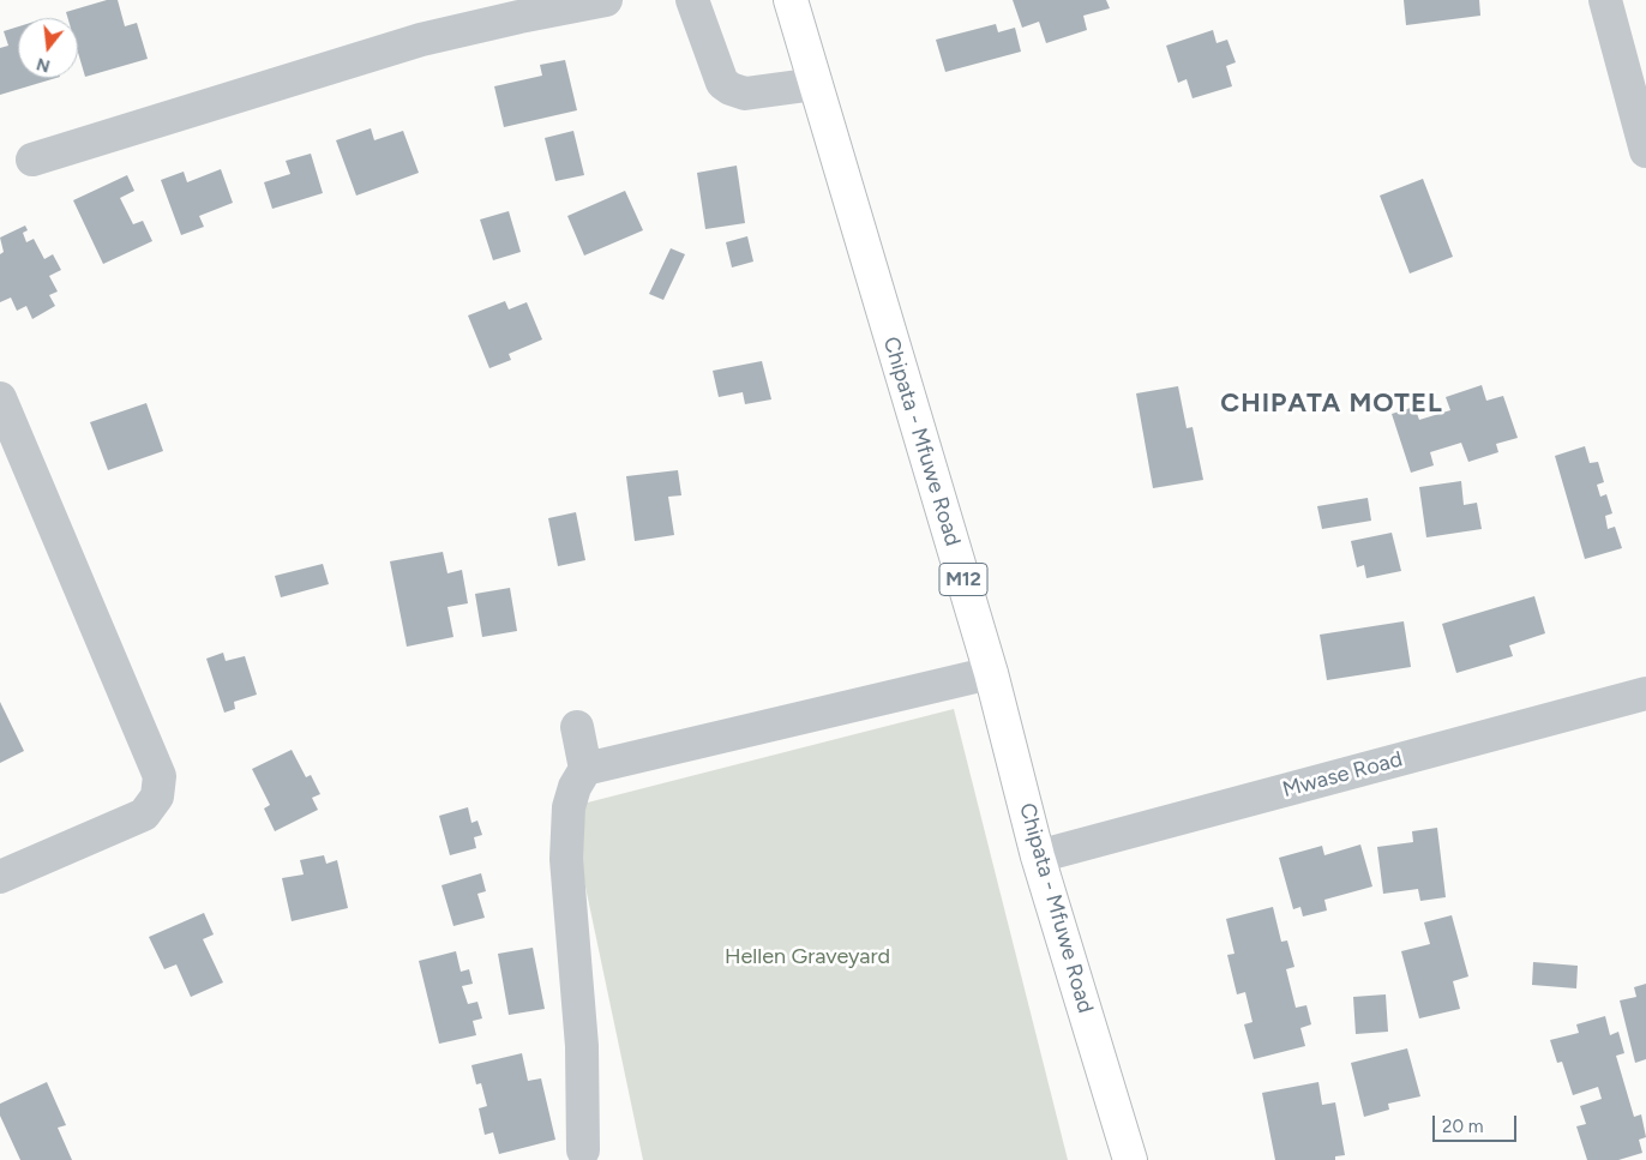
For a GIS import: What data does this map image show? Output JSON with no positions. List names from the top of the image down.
{
  "streets": {
    "main road": ["Chipata - Mfuwe Road", "M12"],
    "street": ["Mwase Road"]
  },
  "crossings": [
    ["Chipata - Mfuwe Road", "Mwase Road"]
  ],
  "districts": ["CHIPATA MOTEL"],
  "parks": ["Hellen Graveyard"],
  "scale_bar": "20 m",
  "north": "bottom"
}
